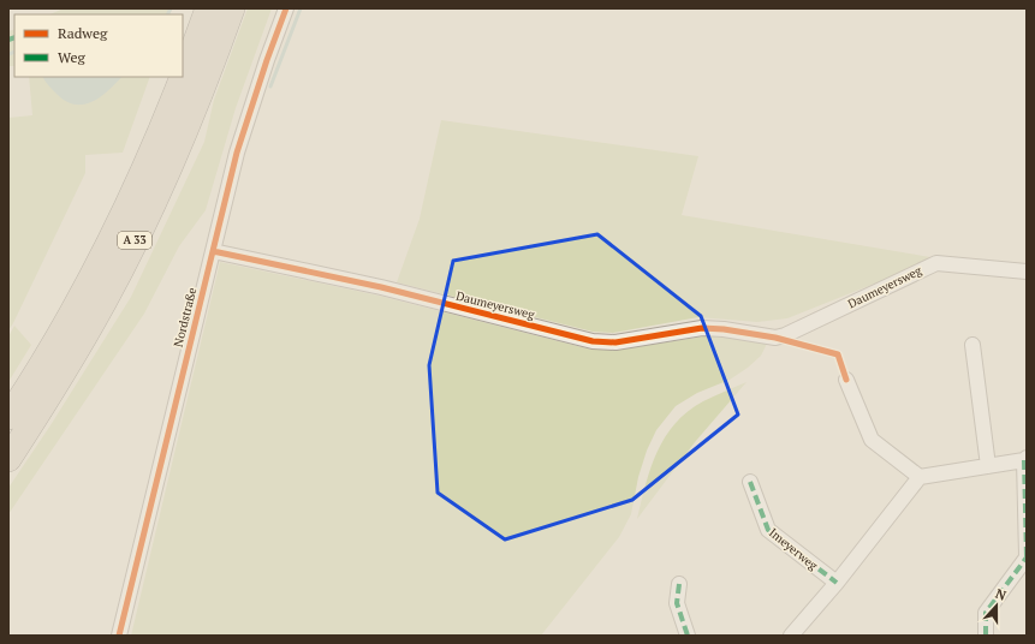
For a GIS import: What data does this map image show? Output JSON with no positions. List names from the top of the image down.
{
  "streets": {
    "highway": ["A 33"],
    "street": ["Daumeyersweg", "Nordstraße", "Imeyerweg"]
  },
  "crossings": [
    ["Daumeyersweg", "Nordstraße"]
  ],
  "legend": ["Radweg", "Weg"],
  "north": "top"
}
